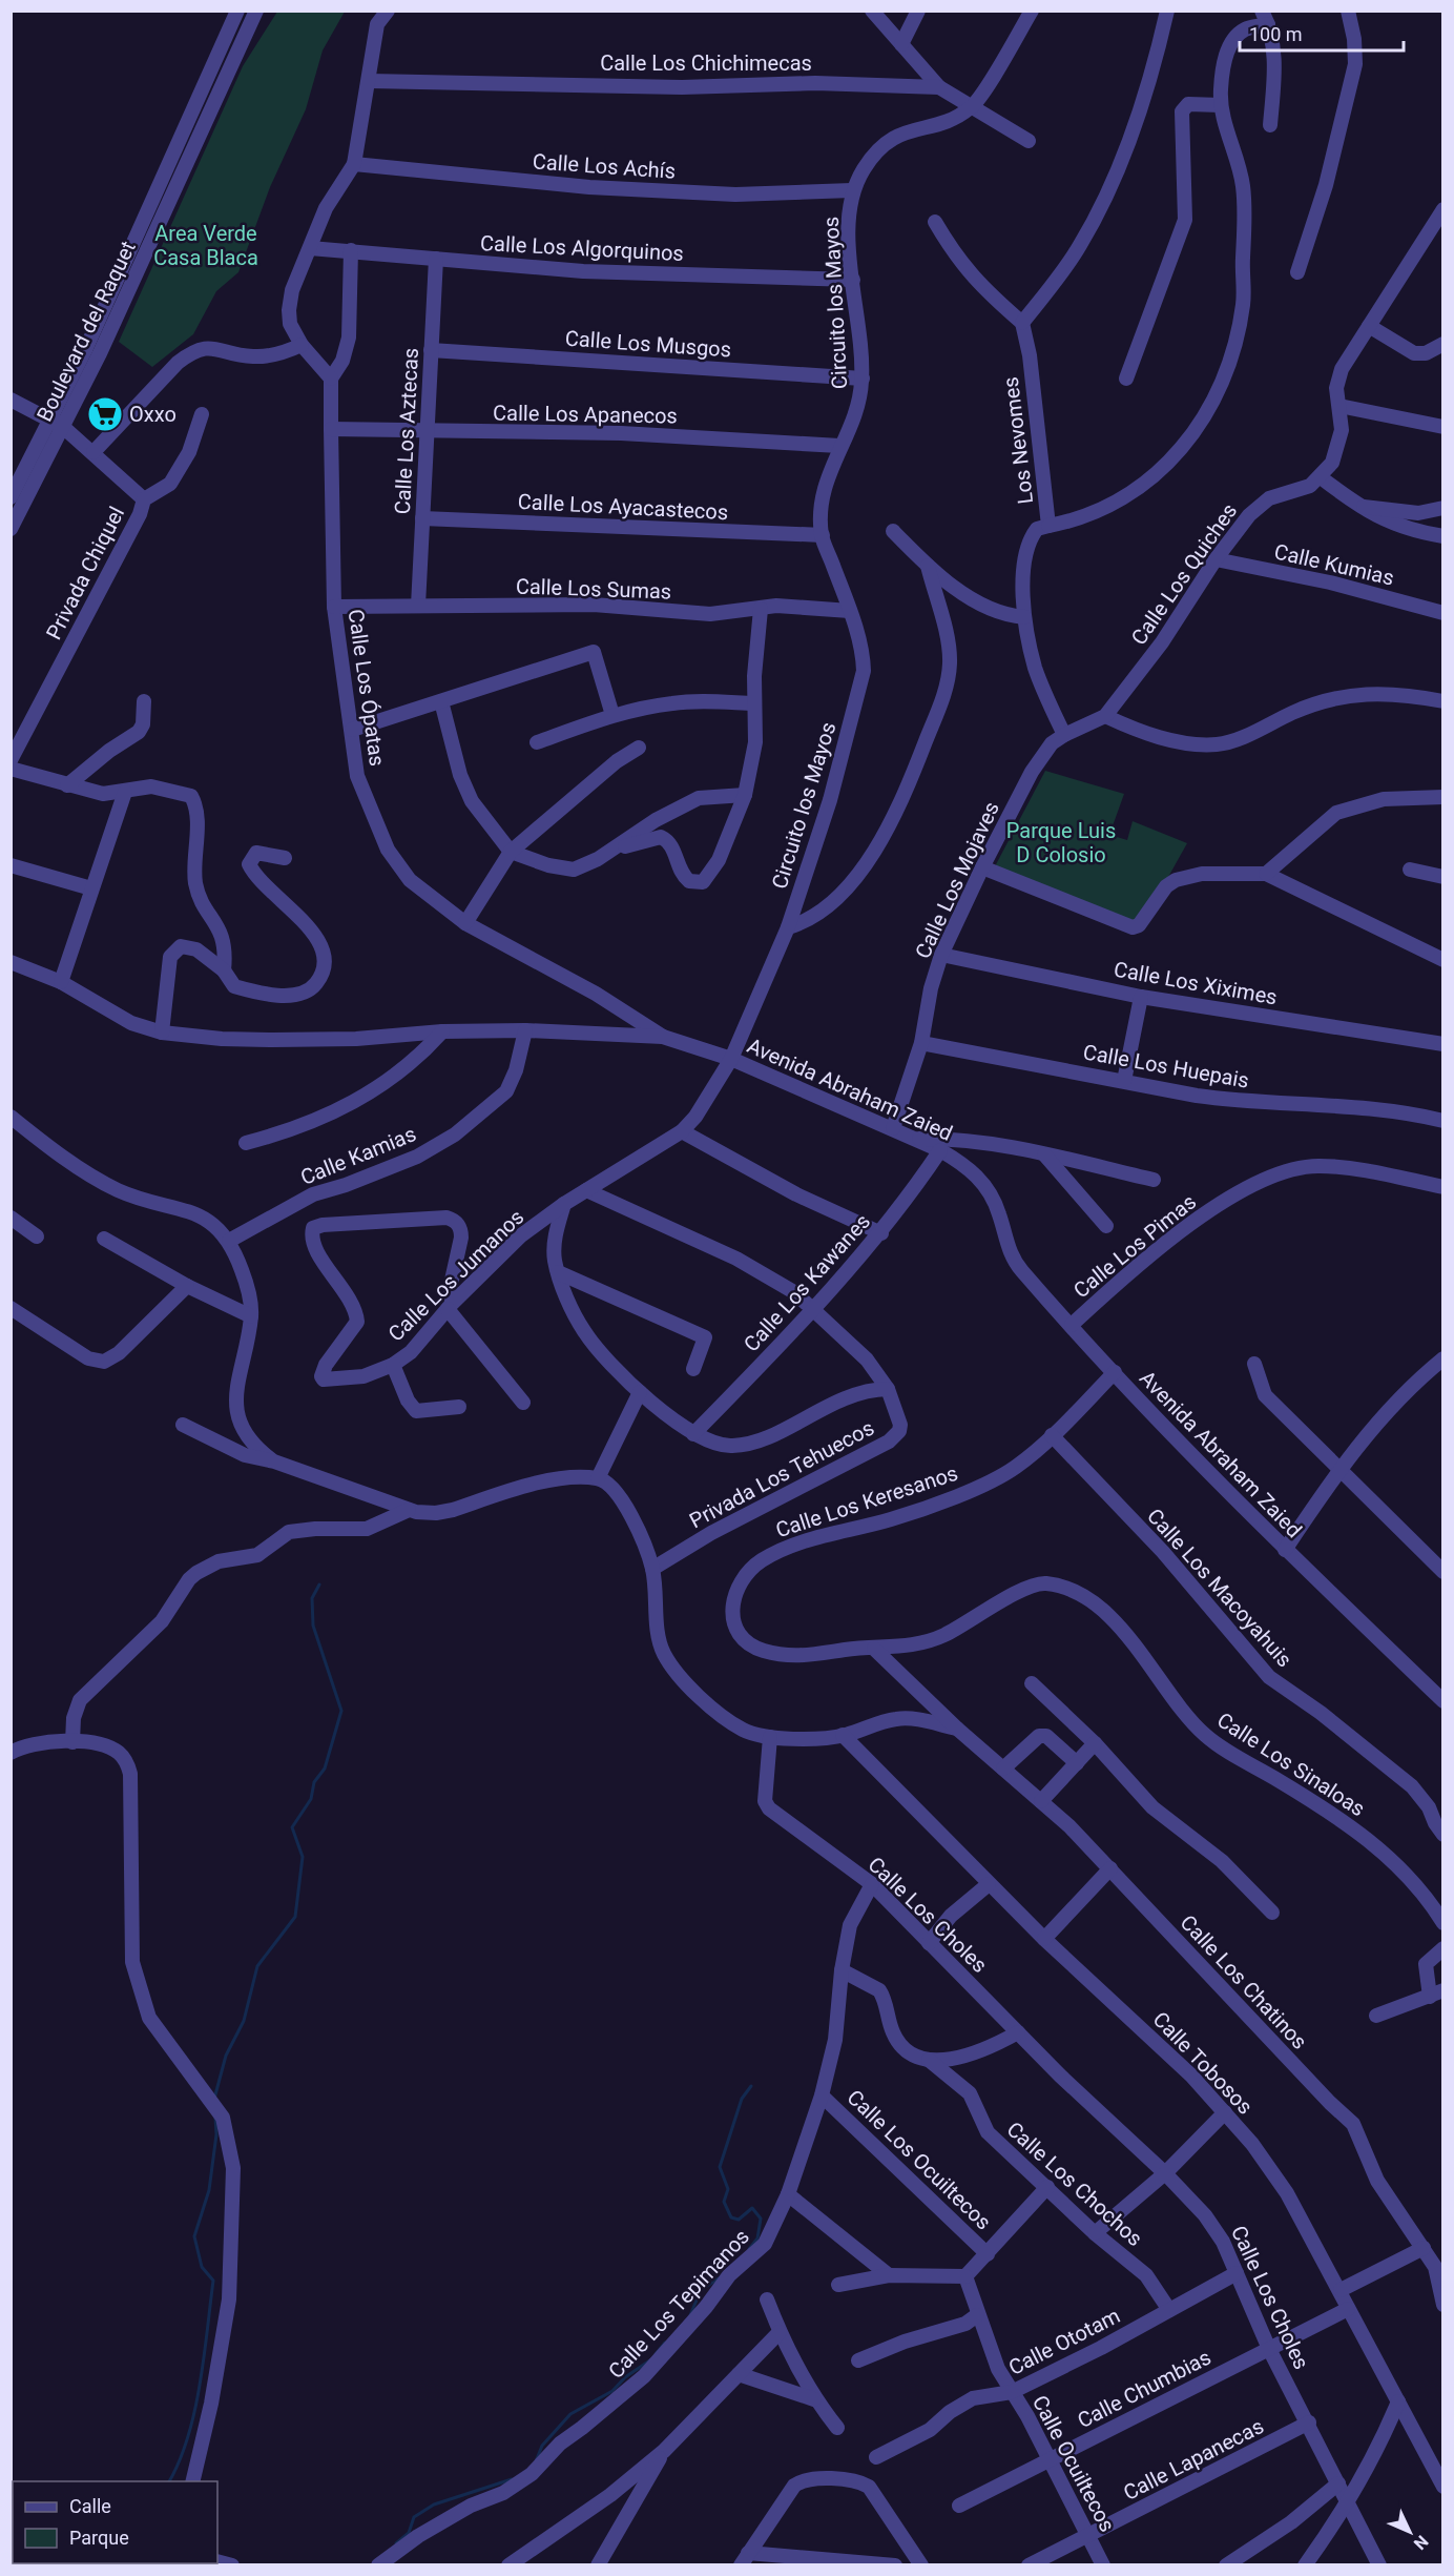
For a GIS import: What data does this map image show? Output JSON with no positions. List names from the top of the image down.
{
  "streets": {
    "street": [
      "Calle Los Chichimecas",
      "Calle Los Achís",
      "Calle Los Algorquinos",
      "Circuito los Mayos",
      "Boulevard del Raquet",
      "Calle Los Musgos",
      "Calle Los Apanecos",
      "Calle Los Aztecas",
      "Los Nevomes",
      "Calle Los Ayacastecos",
      "Calle Kumias",
      "Privada Chiquel",
      "Calle Los Quiches",
      "Calle Los Sumas",
      "Calle Los Ópatas",
      "Calle Los Mojaves",
      "Calle Los Xiximes",
      "Calle Los Huepais",
      "Avenida Abraham Zaied",
      "Calle Kamias",
      "Calle Los Pimas",
      "Calle Los Jumanos",
      "Calle Los Kawanes",
      "Privada Los Tehuecos",
      "Calle Los Keresanos",
      "Calle Los Macoyahuis",
      "Calle Los Sinaloas",
      "Calle Los Choles",
      "Calle Los Chatinos",
      "Calle Tobosos",
      "Calle Los Ocuiltecos",
      "Calle Los Chochos",
      "Calle Los Tepimanos",
      "Calle Ototam",
      "Calle Chumbias",
      "Calle Lapanecas",
      "Calle Ocuiltecos"
    ]
  },
  "crossings": [
    ["Calle Los Chichimecas", "Circuito los Mayos"],
    ["Calle Los Achís", "Circuito los Mayos"],
    ["Calle Los Algorquinos", "Circuito los Mayos"],
    ["Calle Los Algorquinos", "Calle Los Aztecas"],
    ["Calle Los Algorquinos", "Calle Los Ópatas"],
    ["Circuito los Mayos", "Calle Los Musgos"],
    ["Circuito los Mayos", "Calle Los Apanecos"],
    ["Circuito los Mayos", "Calle Los Ayacastecos"],
    ["Circuito los Mayos", "Calle Los Sumas"],
    ["Circuito los Mayos", "Avenida Abraham Zaied"],
    ["Circuito los Mayos", "Calle Los Jumanos"],
    ["Calle Los Musgos", "Calle Los Aztecas"],
    ["Calle Los Apanecos", "Calle Los Aztecas"],
    ["Calle Los Apanecos", "Calle Los Ópatas"],
    ["Calle Los Aztecas", "Calle Los Ayacastecos"],
    ["Calle Los Aztecas", "Calle Los Sumas"],
    ["Los Nevomes", "Calle Los Quiches"],
    ["Los Nevomes", "Calle Los Mojaves"],
    ["Calle Kumias", "Calle Los Quiches"],
    ["Calle Los Quiches", "Calle Los Mojaves"],
    ["Calle Los Sumas", "Calle Los Ópatas"],
    ["Calle Los Ópatas", "Avenida Abraham Zaied"],
    ["Calle Los Mojaves", "Calle Los Xiximes"],
    ["Calle Los Mojaves", "Calle Los Huepais"],
    ["Calle Los Mojaves", "Avenida Abraham Zaied"],
    ["Avenida Abraham Zaied", "Calle Kamias"],
    ["Avenida Abraham Zaied", "Calle Los Pimas"],
    ["Avenida Abraham Zaied", "Calle Los Jumanos"],
    ["Avenida Abraham Zaied", "Calle Los Kawanes"],
    ["Avenida Abraham Zaied", "Calle Los Keresanos"],
    ["Calle Los Jumanos", "Privada Los Tehuecos"],
    ["Calle Los Kawanes", "Privada Los Tehuecos"],
    ["Privada Los Tehuecos", "Calle Los Chatinos"],
    ["Calle Los Keresanos", "Calle Los Macoyahuis"],
    ["Calle Los Keresanos", "Calle Los Sinaloas"],
    ["Calle Los Sinaloas", "Calle Los Chatinos"],
    ["Calle Los Choles", "Calle Los Chatinos"],
    ["Calle Los Choles", "Calle Los Tepimanos"],
    ["Calle Los Choles", "Calle Ototam"],
    ["Calle Los Choles", "Calle Chumbias"],
    ["Calle Los Choles", "Calle Lapanecas"],
    ["Calle Los Chatinos", "Calle Tobosos"],
    ["Calle Tobosos", "Calle Chumbias"],
    ["Calle Los Ocuiltecos", "Calle Los Tepimanos"],
    ["Calle Los Chochos", "Calle Ototam"],
    ["Calle Ototam", "Calle Ocuiltecos"],
    ["Calle Chumbias", "Calle Ocuiltecos"],
    ["Calle Lapanecas", "Calle Ocuiltecos"]
  ],
  "parks": ["Area Verde Casa Blaca", "Parque Luis D Colosio"],
  "places": {
    "supermarket": ["Oxxo"]
  },
  "legend": ["Calle", "Parque"],
  "scale_bar": "100 m",
  "north": "bottom right"
}
